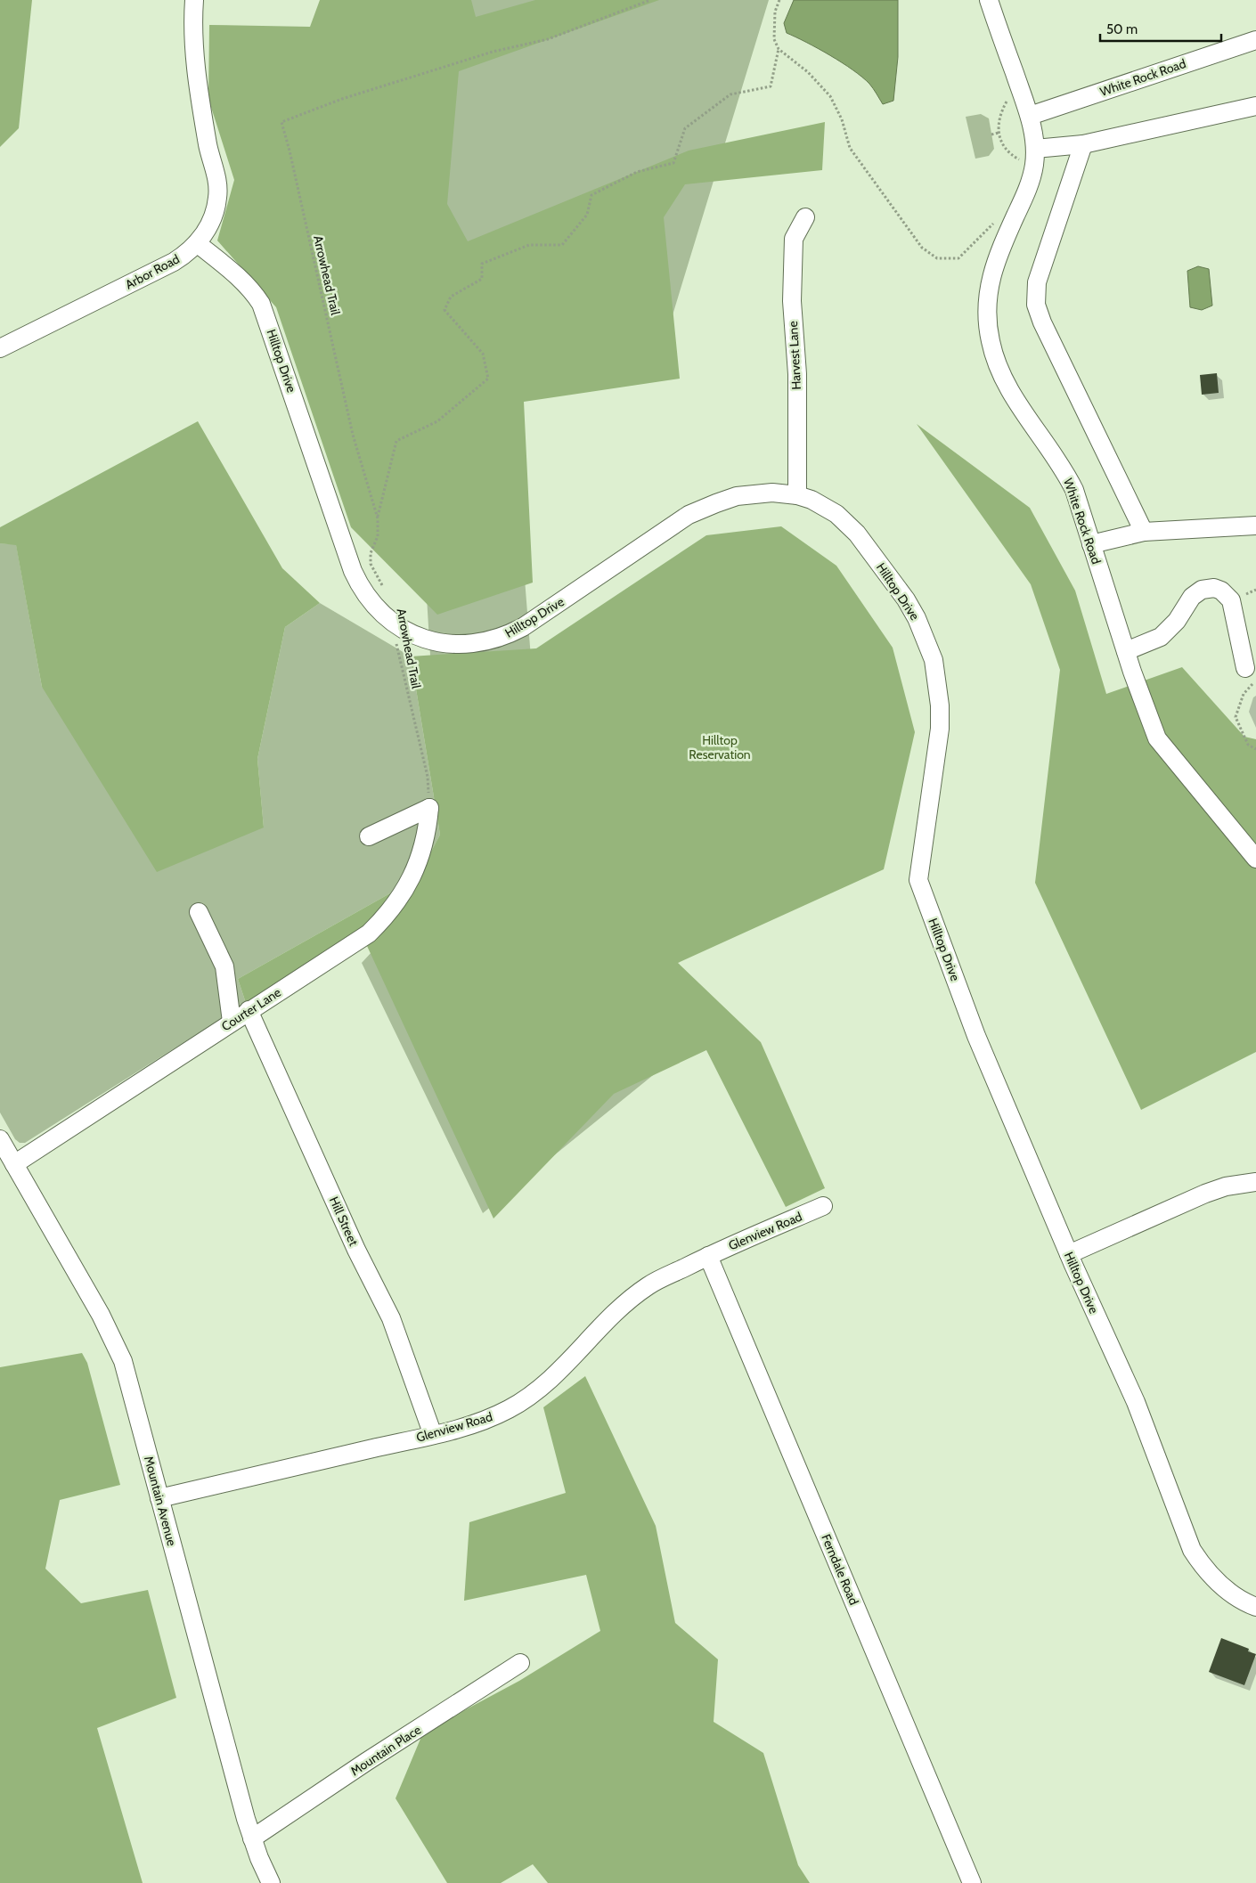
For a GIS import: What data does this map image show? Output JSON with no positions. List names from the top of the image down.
{
  "streets": {
    "street": [
      "White Rock Road",
      "Arbor Road",
      "Harvest Lane",
      "Hilltop Drive",
      "Courter Lane",
      "Hill Street",
      "Glenview Road",
      "Mountain Avenue",
      "Ferndale Road",
      "Mountain Place"
    ],
    "path": ["Arrowhead Trail"]
  },
  "crossings": [
    ["Arbor Road", "Hilltop Drive"],
    ["Arrowhead Trail", "Hilltop Drive"],
    ["Arrowhead Trail", "Courter Lane"],
    ["Harvest Lane", "Hilltop Drive"],
    ["Courter Lane", "Hill Street"],
    ["Courter Lane", "Mountain Avenue"],
    ["Hill Street", "Glenview Road"],
    ["Glenview Road", "Mountain Avenue"],
    ["Glenview Road", "Ferndale Road"],
    ["Mountain Avenue", "Mountain Place"]
  ],
  "parks": ["Hilltop Reservation"],
  "scale_bar": "50 m"
}
